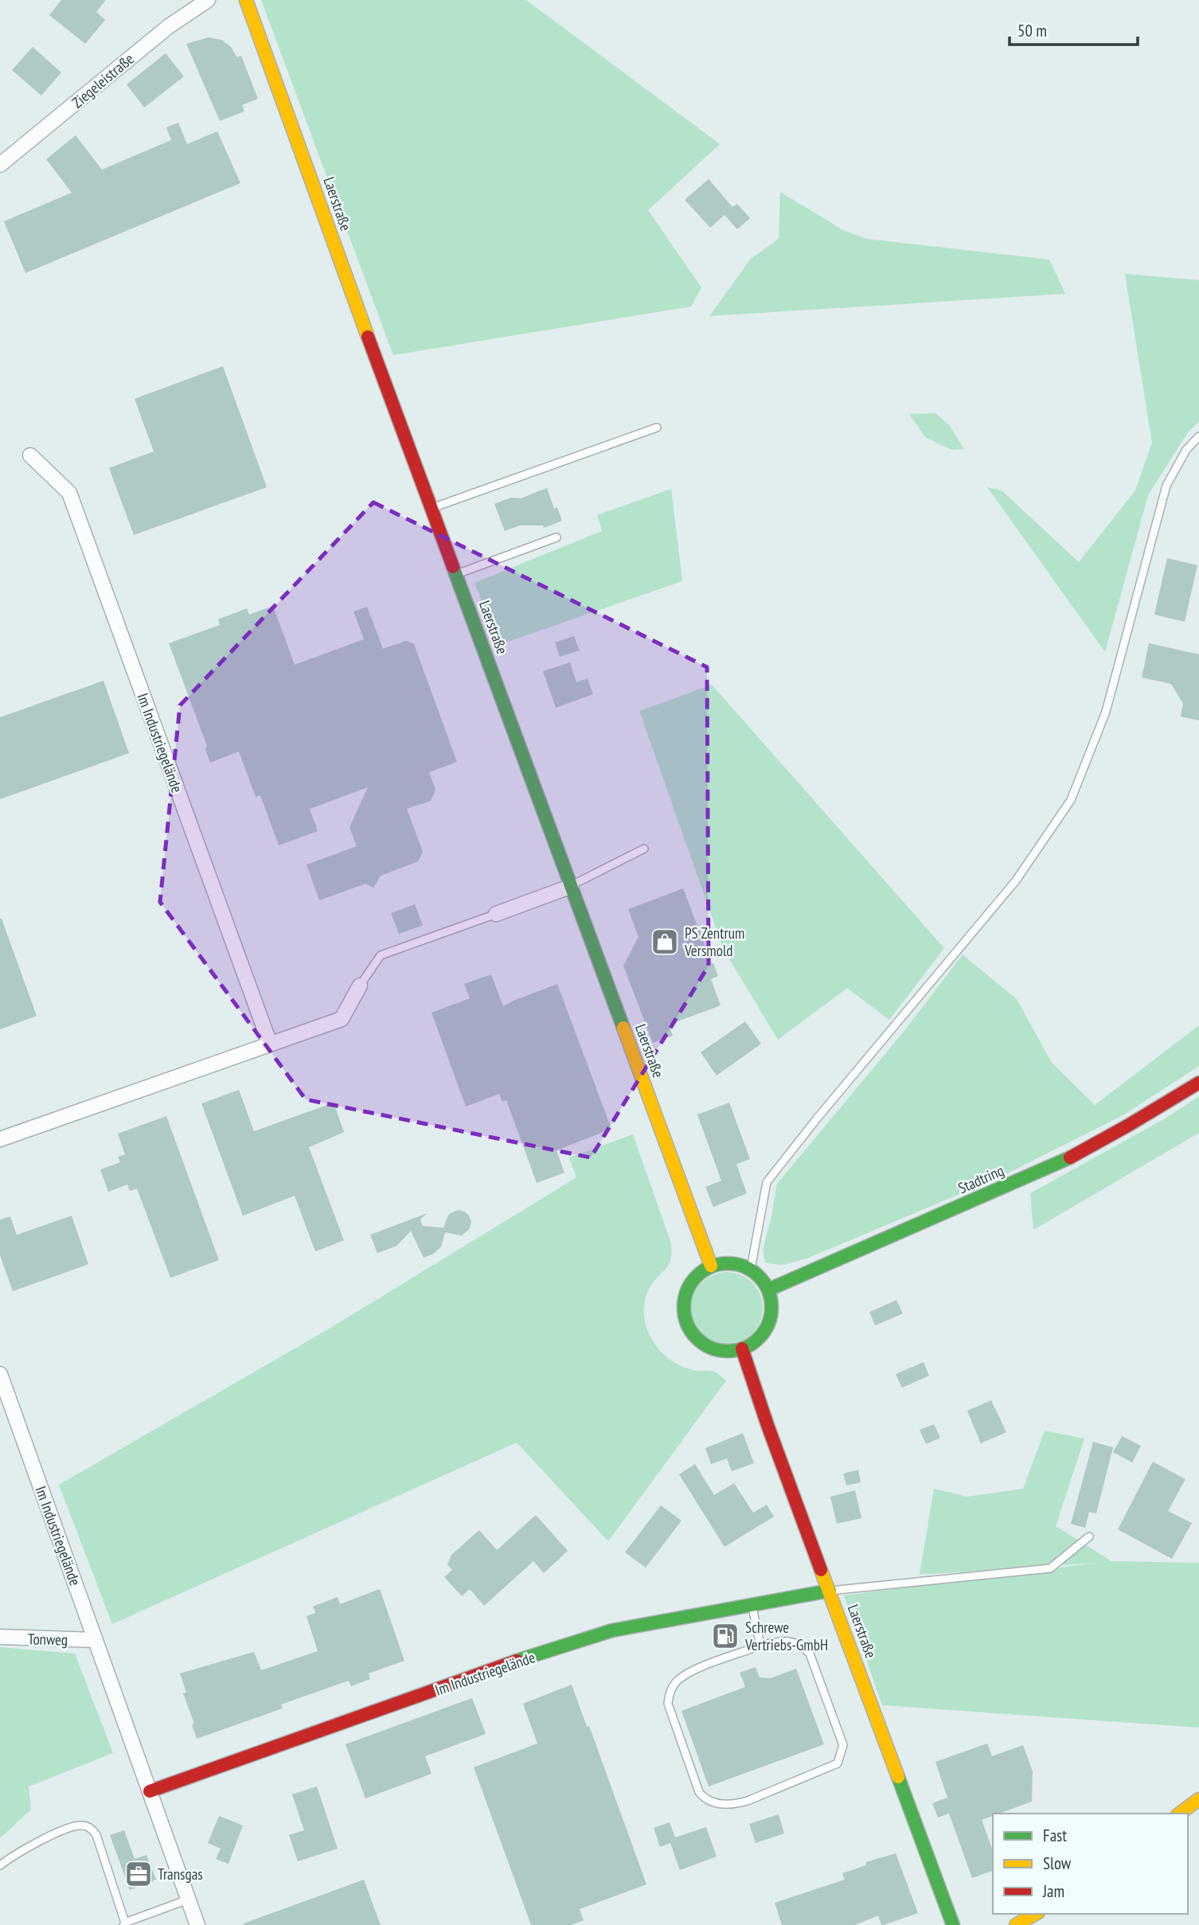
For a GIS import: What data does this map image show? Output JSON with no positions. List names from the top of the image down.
{
  "streets": {
    "main road": ["Laerstraße", "Im Industriegelände", "Stadtring"],
    "street": ["Ziegeleistraße", "Tonweg"]
  },
  "crossings": [
    ["Laerstraße", "Im Industriegelände"],
    ["Laerstraße", "Stadtring"],
    ["Im Industriegelände", "Tonweg"]
  ],
  "places": {
    "shop": ["PS Zentrum Versmold"],
    "fuel station": ["Schrewe Vertriebs-GmbH"],
    "office": ["Transgas"]
  },
  "legend": ["Fast", "Slow", "Jam"],
  "scale_bar": "50 m"
}
